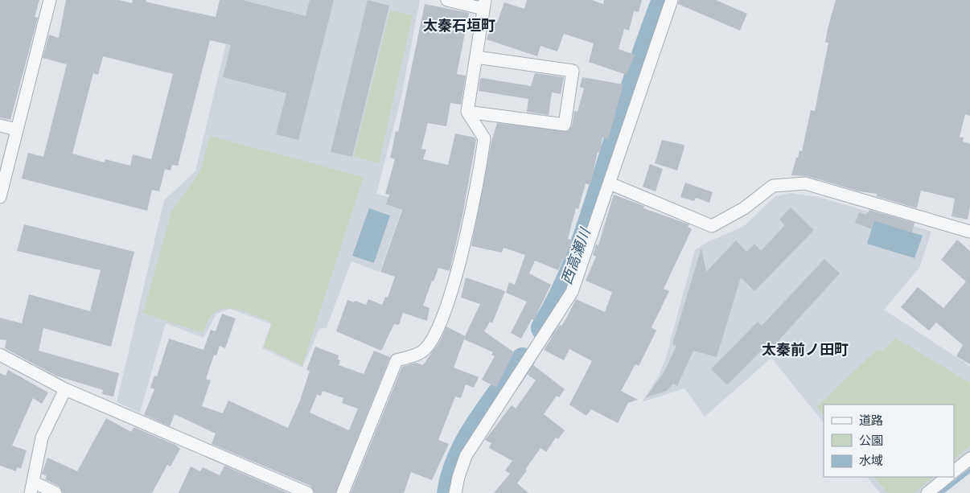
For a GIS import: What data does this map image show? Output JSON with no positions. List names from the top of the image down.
{
  "districts": ["太秦石垣町", "太秦前ノ田町"],
  "water": ["西高瀬川"],
  "legend": ["道路", "公園", "水域"]
}
